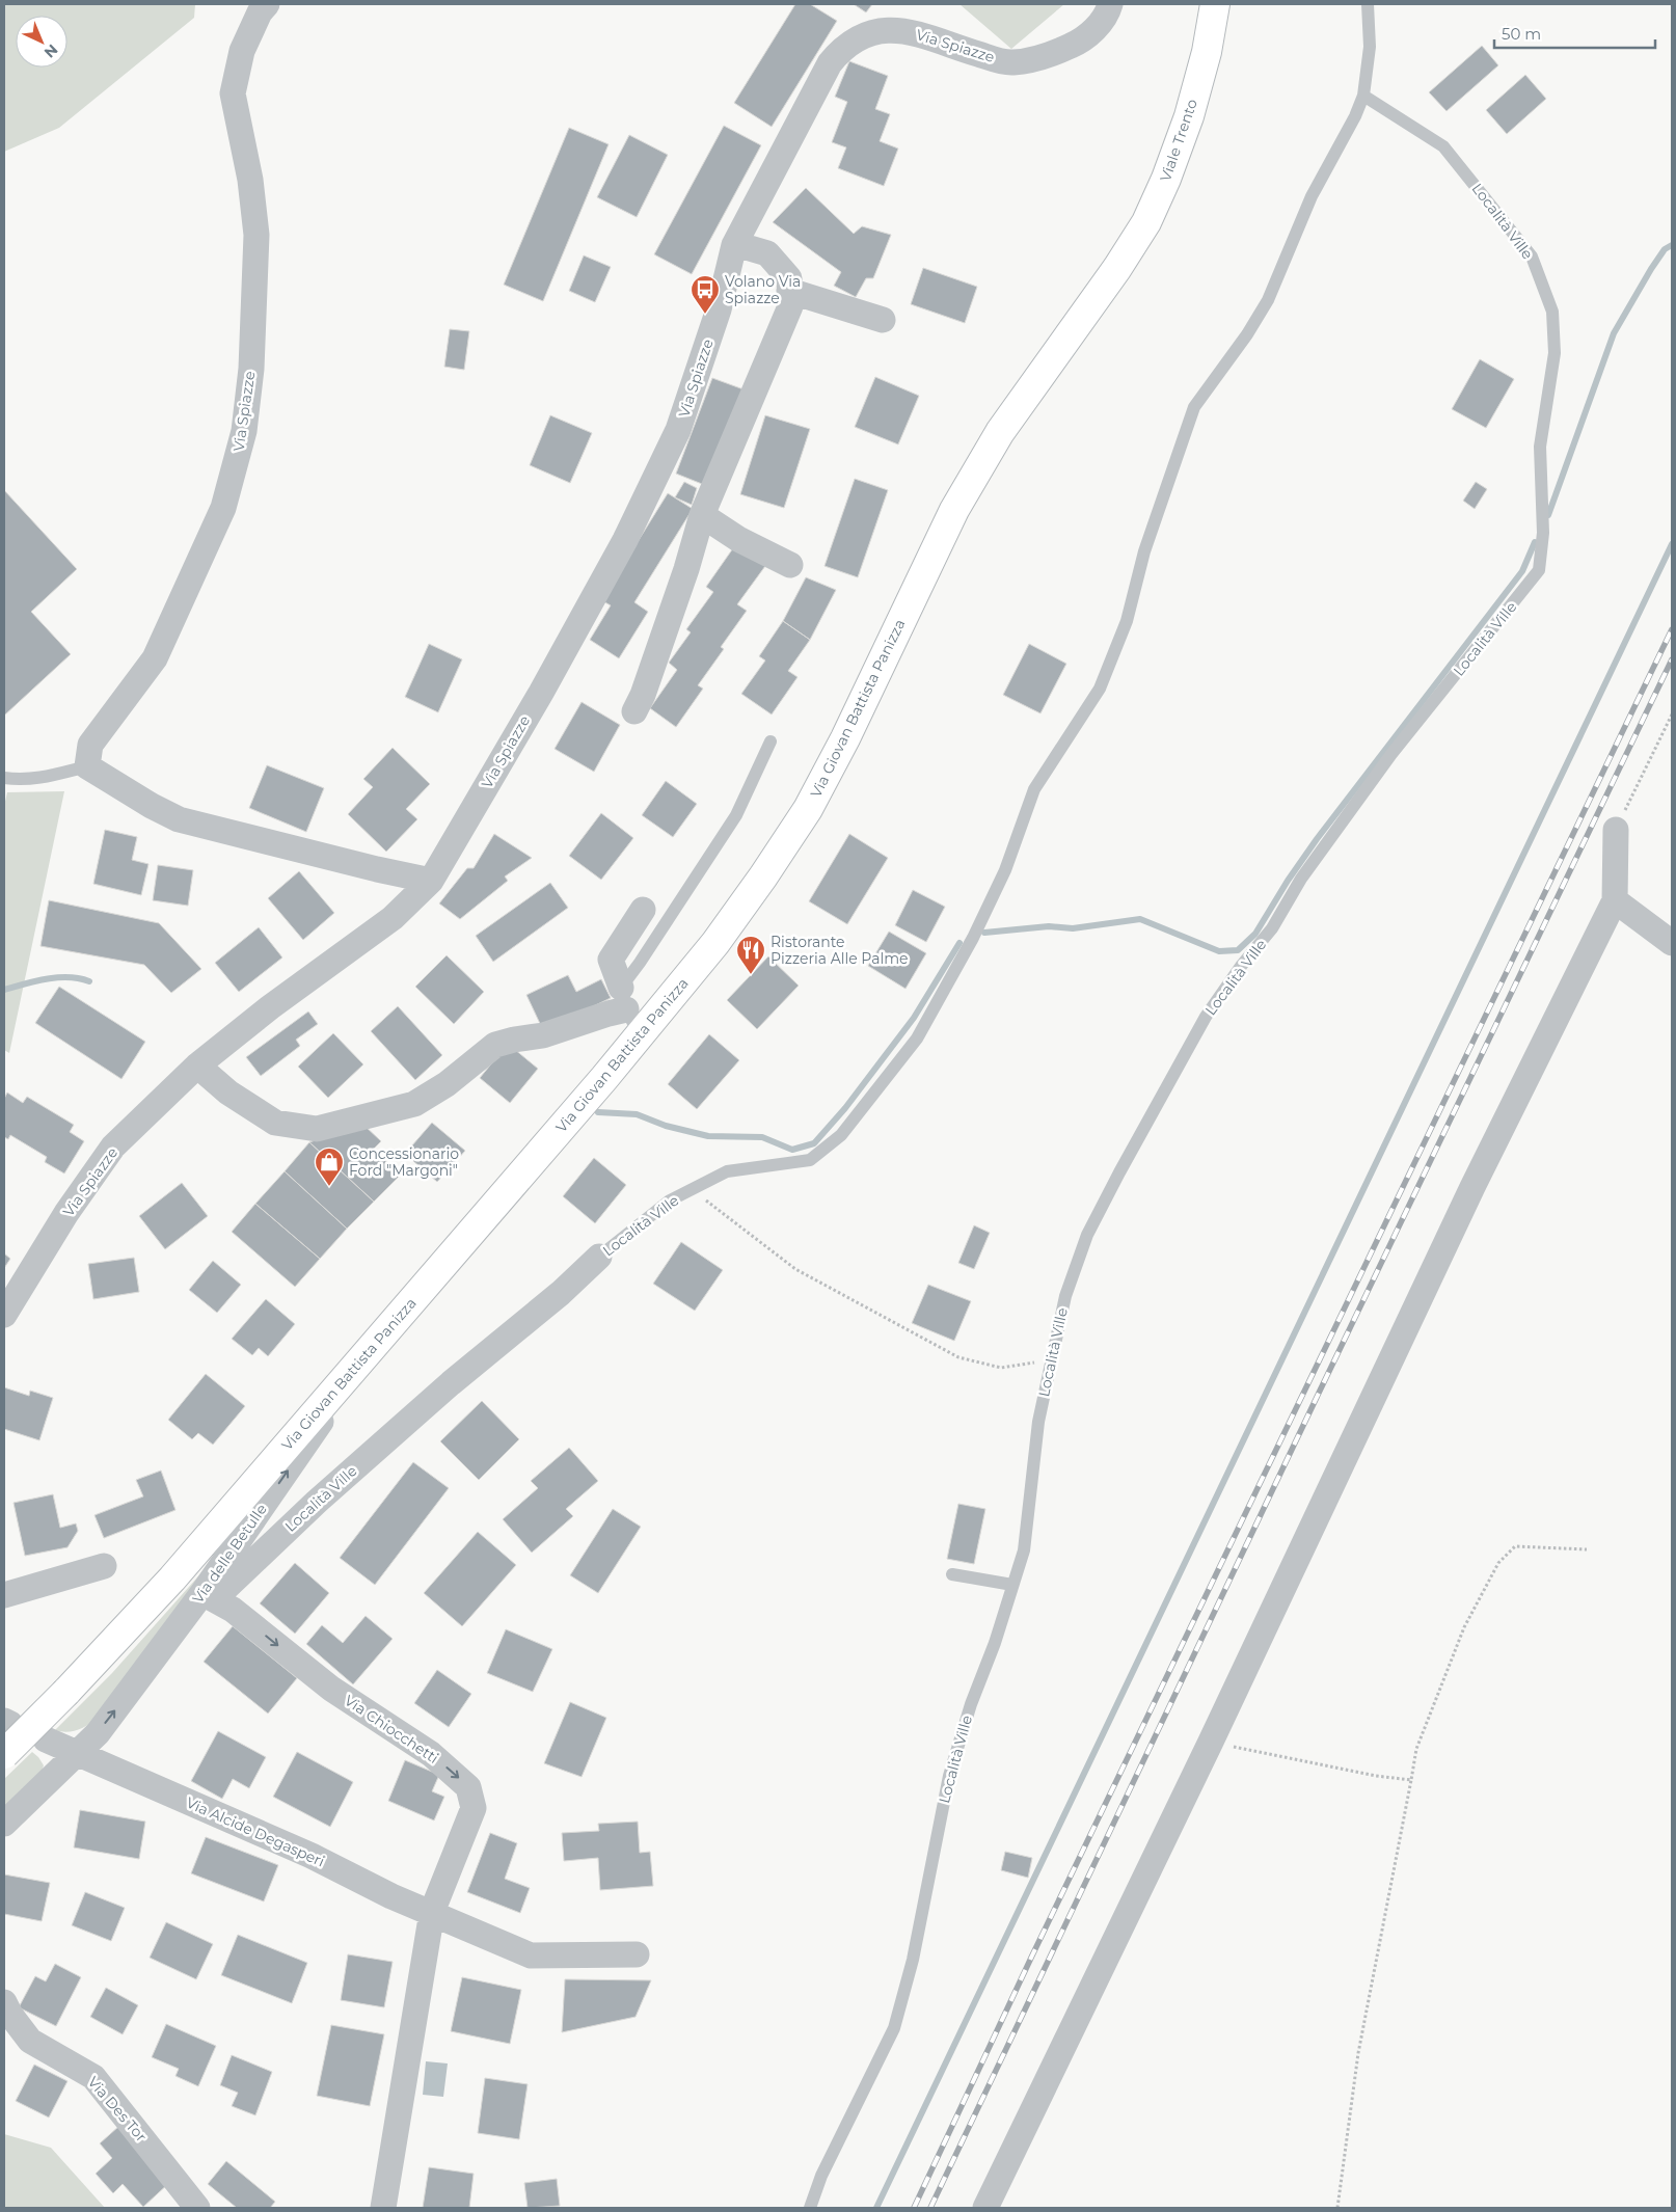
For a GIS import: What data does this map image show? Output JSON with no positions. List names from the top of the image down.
{
  "streets": {
    "main road": ["Viale Trento", "Via Giovan Battista Panizza"],
    "street": [
      "Via Spiazze",
      "Località Ville",
      "Via delle Betulle",
      "Via Chiocchetti",
      "Via Alcide Degasperi",
      "Via Des Tor"
    ]
  },
  "crossings": [
    ["Viale Trento", "Via Giovan Battista Panizza"],
    ["Località Ville", "Via delle Betulle"],
    ["Località Ville", "Via Chiocchetti"],
    ["Via Giovan Battista Panizza", "Via delle Betulle"],
    ["Via delle Betulle", "Via Chiocchetti"],
    ["Via delle Betulle", "Via Alcide Degasperi"],
    ["Via Chiocchetti", "Via Alcide Degasperi"]
  ],
  "one_way": ["Via delle Betulle", "Via Chiocchetti"],
  "places": {
    "bus stop": ["Volano Via Spiazze"],
    "restaurant": ["Ristorante Pizzeria Alle Palme"],
    "shop": ["Concessionario Ford \"Margoni\""]
  },
  "scale_bar": "50 m",
  "north": "bottom right"
}
